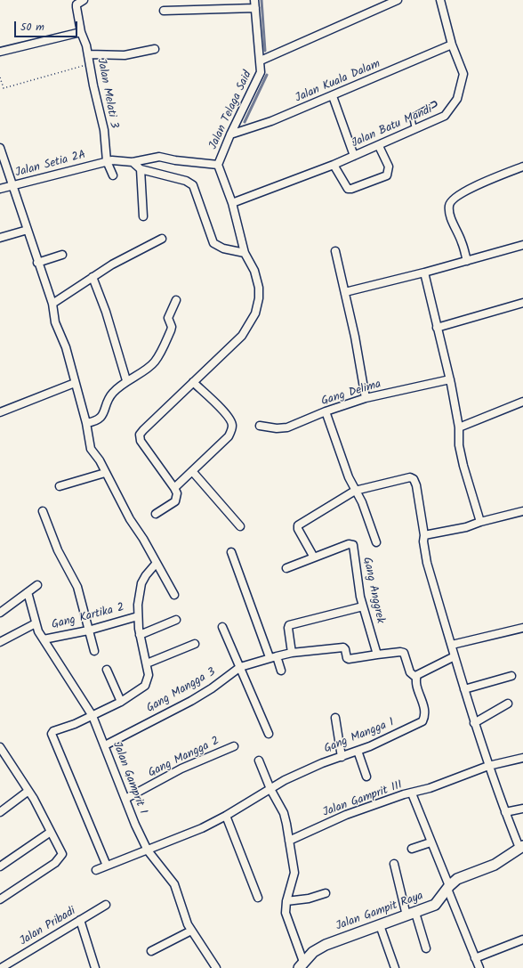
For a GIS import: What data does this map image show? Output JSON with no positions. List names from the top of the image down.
{
  "streets": {
    "street": [
      "Jalan Kuala Dalam",
      "Jalan Melati 3",
      "Jalan Telaga Said",
      "Jalan Batu Mandi",
      "Jalan Setia 2A",
      "Gang Delima",
      "Gang Anggrek",
      "Gang Kartika 2",
      "Gang Mangga 3",
      "Gang Mangga 1",
      "Gang Mangga 2",
      "Jalan Gamprit I",
      "Jalan Gamprit III",
      "Jalan Gampit Raya",
      "Jalan Pribadi"
    ]
  },
  "crossings": [
    ["Jalan Kuala Dalam", "Jalan Telaga Said"],
    ["Jalan Kuala Dalam", "Jalan Batu Mandi"],
    ["Jalan Melati 3", "Jalan Setia 2A"],
    ["Jalan Telaga Said", "Jalan Setia 2A"],
    ["Gang Anggrek", "Gang Mangga 3"],
    ["Gang Kartika 2", "Jalan Gamprit I"],
    ["Gang Mangga 3", "Jalan Gamprit I"],
    ["Gang Mangga 1", "Jalan Gamprit I"],
    ["Gang Mangga 2", "Jalan Gamprit I"],
    ["Jalan Gamprit III", "Jalan Gampit Raya"]
  ],
  "scale_bar": "50 m"
}
